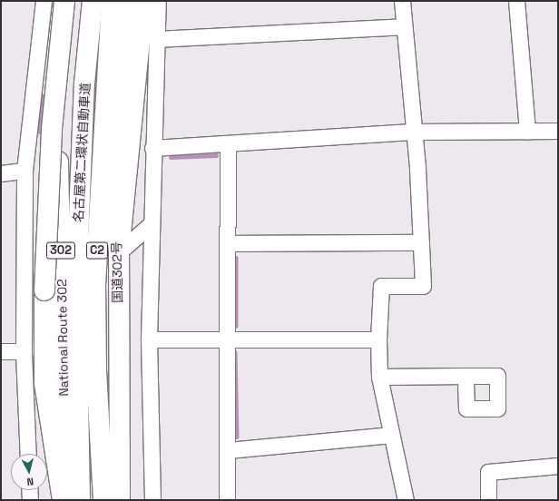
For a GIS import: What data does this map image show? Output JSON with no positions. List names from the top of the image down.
{
  "streets": {
    "highway": [
      "名古屋第二環状自動車道",
      "302",
      "C2",
      "国道302号",
      "National Route 302"
    ]
  },
  "north": "bottom"
}
